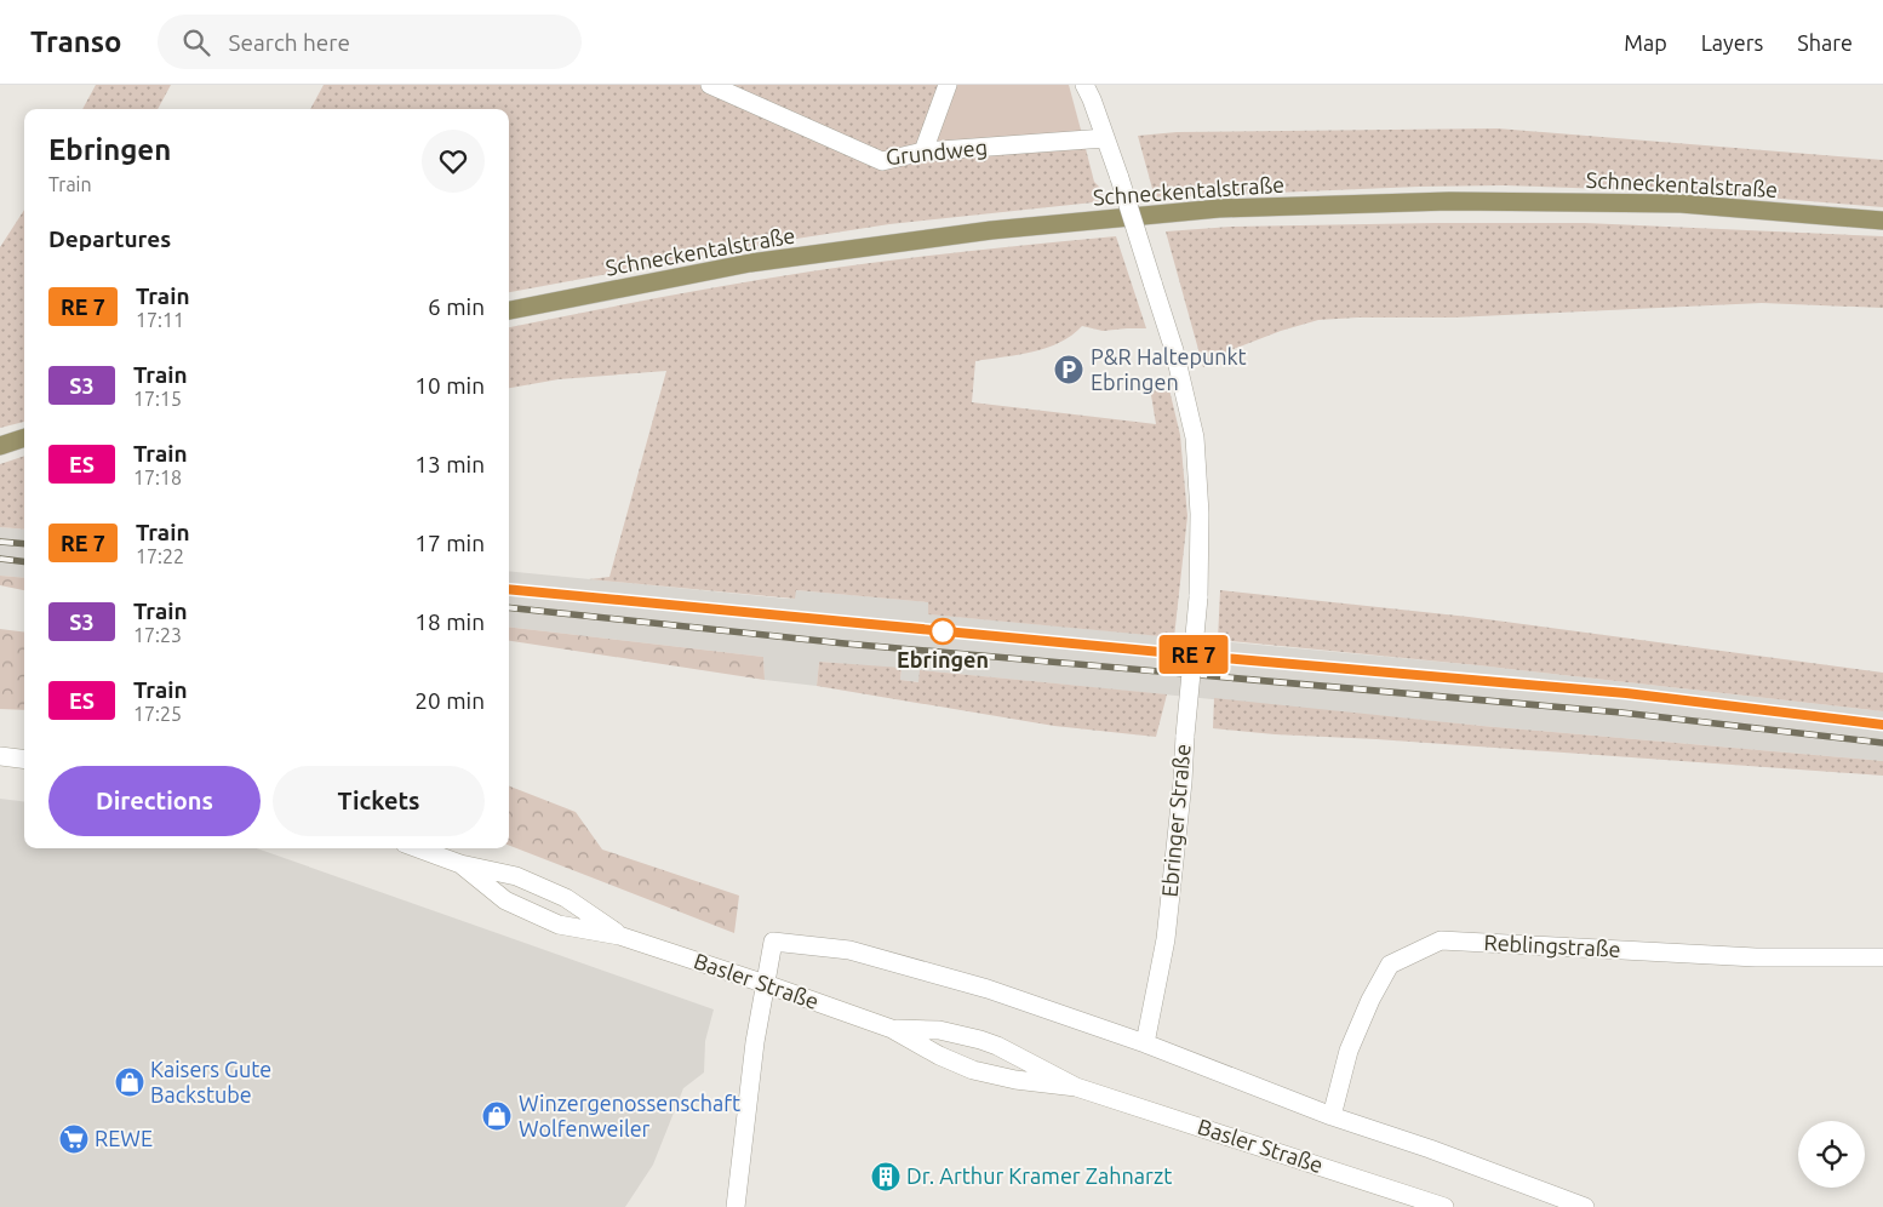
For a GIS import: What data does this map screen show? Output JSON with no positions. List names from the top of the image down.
{
  "streets": {
    "main road": ["Schneckentalstraße"],
    "street": [
      "Grundweg",
      "Ebringer Straße",
      "Reblingstraße",
      "Basler Straße"
    ]
  },
  "crossings": [
    ["Grundweg", "Ebringer Straße"]
  ],
  "places": {
    "parking": ["P&R Haltepunkt Ebringen"],
    "other": ["Ebringen"],
    "shop": ["Kaisers Gute Backstube", "Winzergenossenschaft Wolfenweiler"],
    "supermarket": ["REWE"],
    "building": ["Dr. Arthur Kramer Zahnarzt"]
  },
  "page": {
    "header": "Transo",
    "search": "Search here",
    "nav": ["Map", "Layers", "Share"],
    "on_map": "RE 7",
    "heading": [
      ["Ebringen", "Train"],
      "Departures"
    ],
    "list": [
      {
        "mark": "RE 7",
        "name": "Train",
        "note": "17:11",
        "value": "6 min"
      },
      {
        "mark": "S3",
        "name": "Train",
        "note": "17:15",
        "value": "10 min"
      },
      {
        "mark": "ES",
        "name": "Train",
        "note": "17:18",
        "value": "13 min"
      },
      {
        "mark": "RE 7",
        "name": "Train",
        "note": "17:22",
        "value": "17 min"
      },
      {
        "mark": "S3",
        "name": "Train",
        "note": "17:23",
        "value": "18 min"
      },
      {
        "mark": "ES",
        "name": "Train",
        "note": "17:25",
        "value": "20 min"
      }
    ],
    "buttons": ["Directions", "Tickets"]
  }
}
